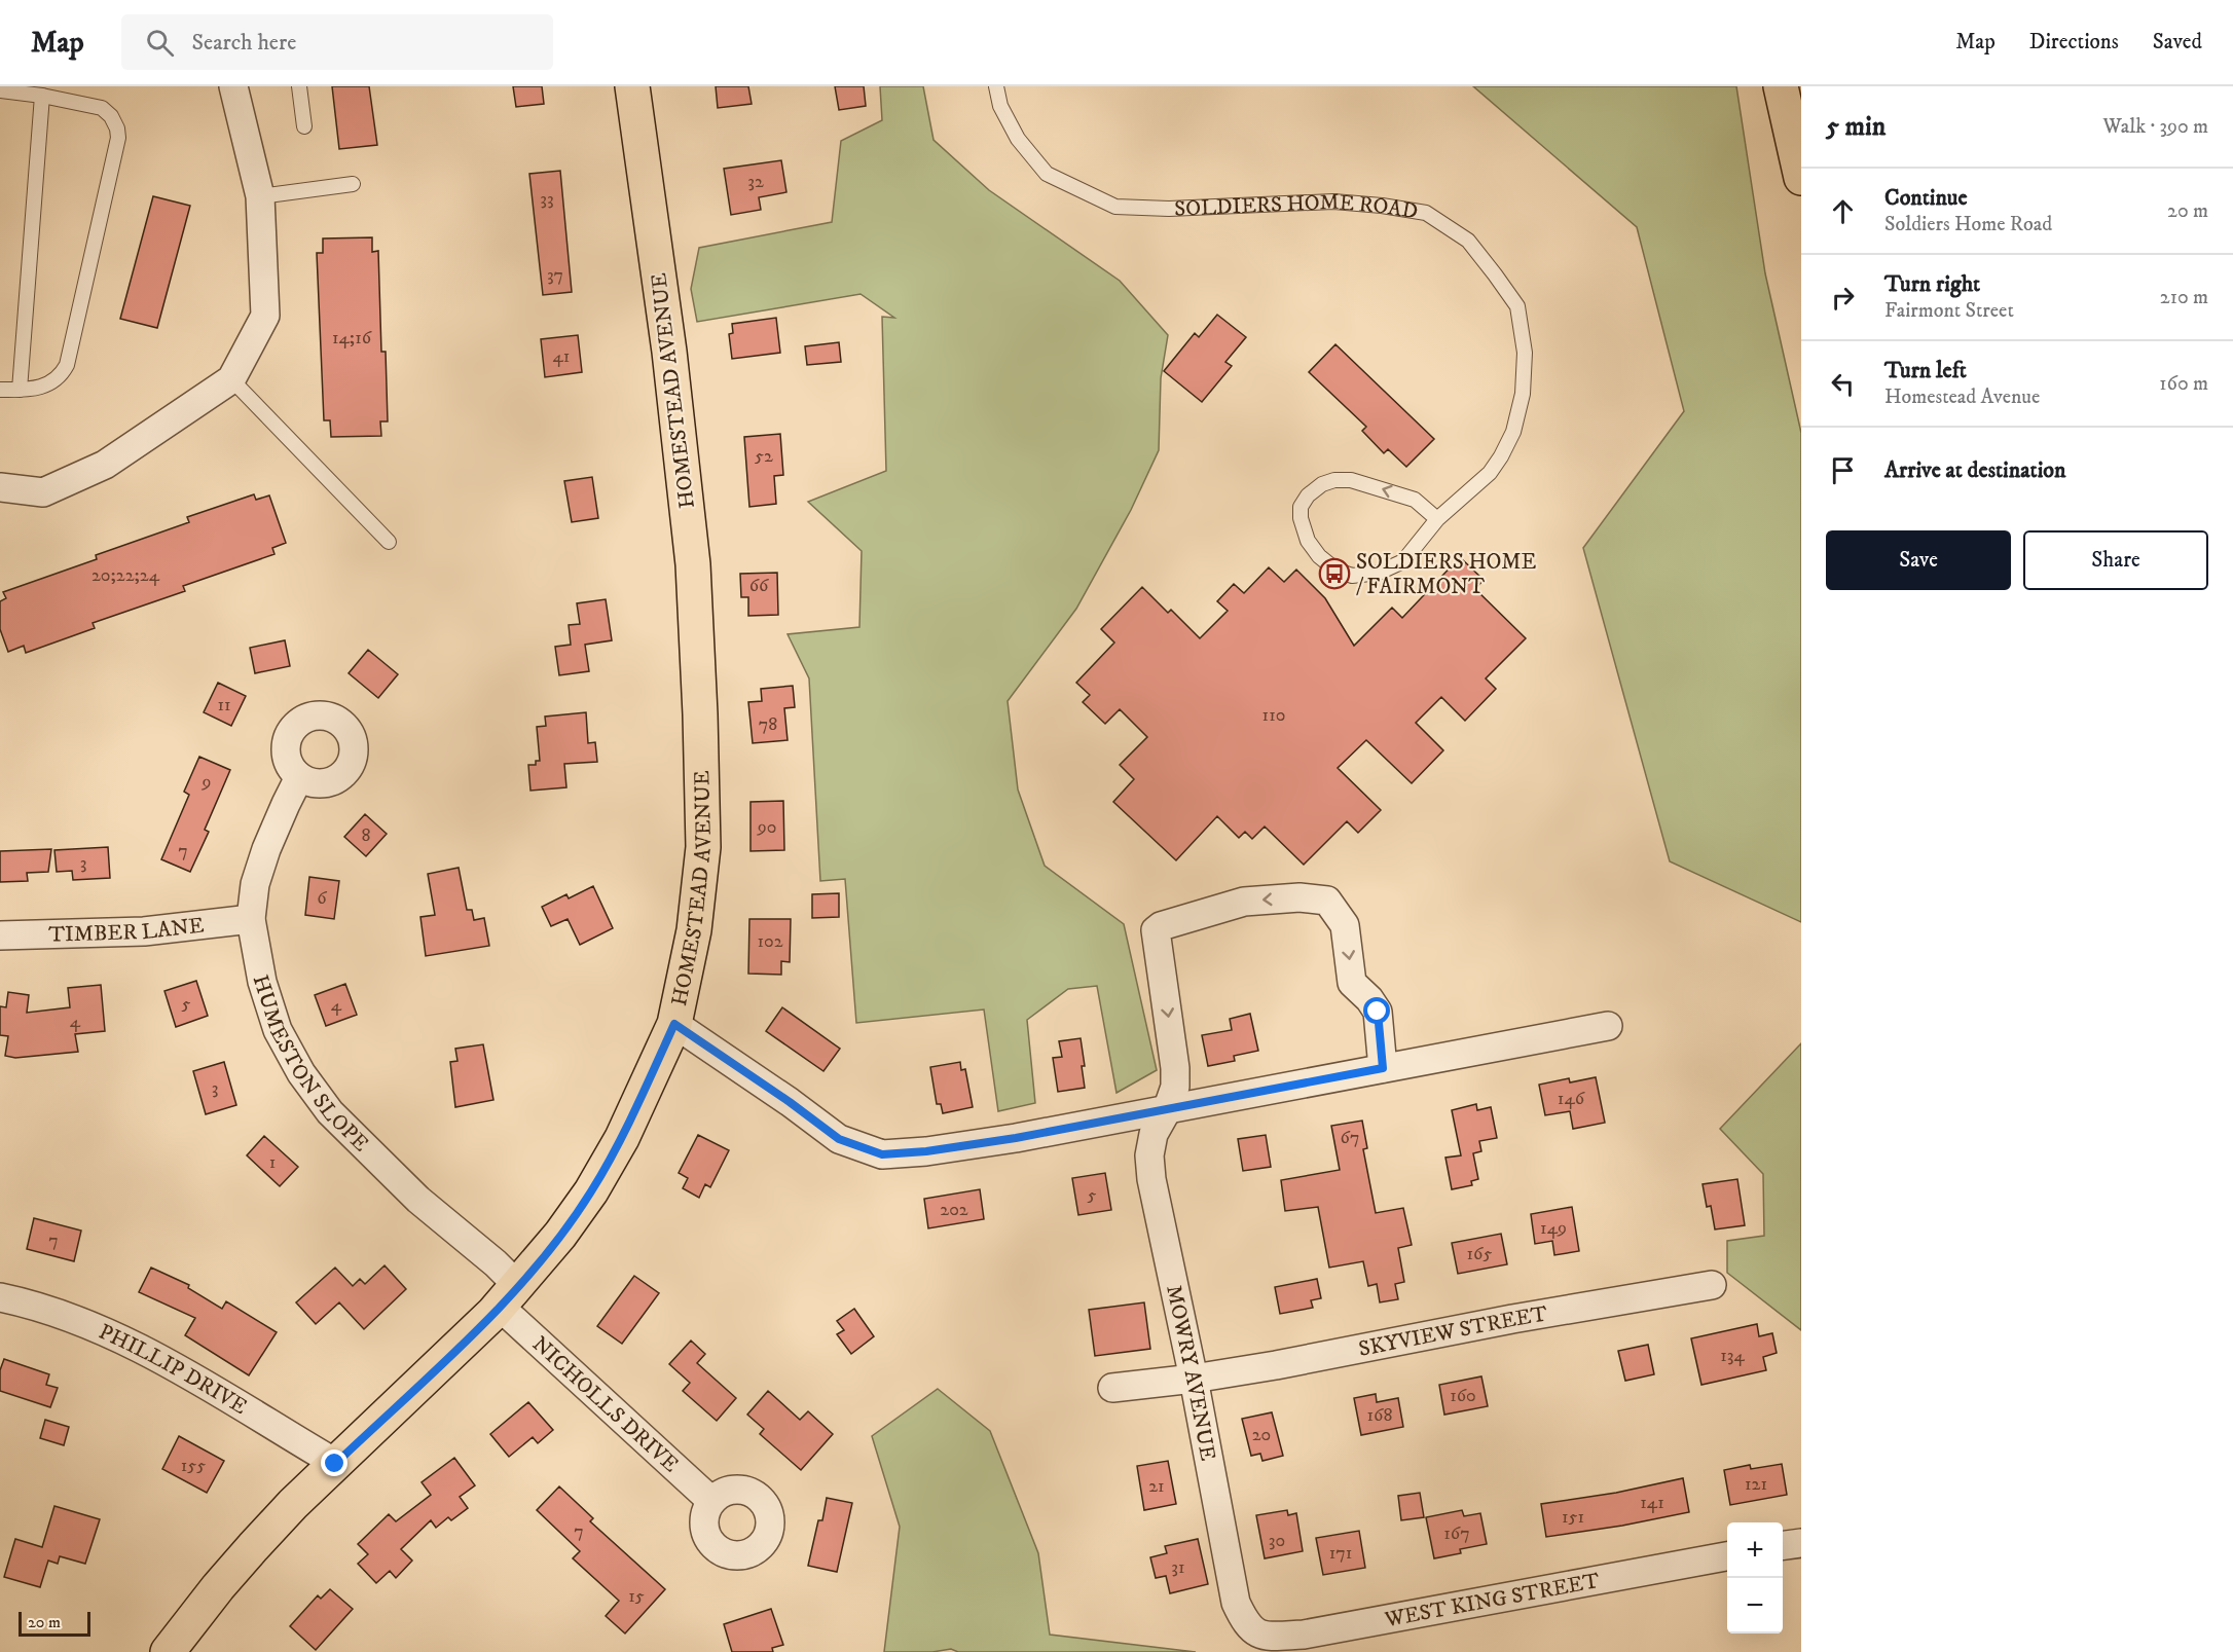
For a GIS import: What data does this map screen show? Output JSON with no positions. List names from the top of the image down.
{
  "streets": {
    "main road": ["HOMESTEAD AVENUE"],
    "street": [
      "TIMBER LANE",
      "HUMESTON SLOPE",
      "SKYVIEW STREET",
      "PHILLIP DRIVE",
      "MOWRY AVENUE",
      "NICHOLLS DRIVE",
      "WEST KING STREET"
    ],
    "lane": ["SOLDIERS HOME ROAD"]
  },
  "crossings": [
    ["HOMESTEAD AVENUE", "HUMESTON SLOPE"],
    ["HOMESTEAD AVENUE", "PHILLIP DRIVE"],
    ["HOMESTEAD AVENUE", "NICHOLLS DRIVE"],
    ["TIMBER LANE", "HUMESTON SLOPE"],
    ["HUMESTON SLOPE", "NICHOLLS DRIVE"],
    ["SKYVIEW STREET", "MOWRY AVENUE"],
    ["MOWRY AVENUE", "WEST KING STREET"]
  ],
  "places": {
    "bus stop": ["SOLDIERS HOME / FAIRMONT"]
  },
  "house_numbers": [
    "32",
    "33",
    "37",
    "14;16",
    "41",
    "52",
    "20;22;24",
    "66",
    "11",
    "110",
    "78",
    "9",
    "90",
    "8",
    "7",
    "3",
    "6",
    "102",
    "5",
    "4",
    "4",
    "3",
    "146",
    "67",
    "1",
    "5",
    "202",
    "149",
    "7",
    "165",
    "134",
    "160",
    "168",
    "20",
    "155",
    "121",
    "21",
    "141",
    "151",
    "7",
    "167",
    "30",
    "171",
    "31",
    "15"
  ],
  "scale_bar": "20 m",
  "page": {
    "header": "Map",
    "search": "Search here",
    "nav": ["Map", "Directions", "Saved"],
    "heading": ["5 min", "Walk · 390 m"],
    "list": [
      ["Continue", "Soldiers Home Road", "20 m"],
      ["Turn right", "Fairmont Street", "210 m"],
      ["Turn left", "Homestead Avenue", "160 m"],
      "Arrive at destination"
    ],
    "buttons": ["Save", "Share"],
    "map_buttons": ["+", "−"],
    "scale": "20 m"
  }
}
